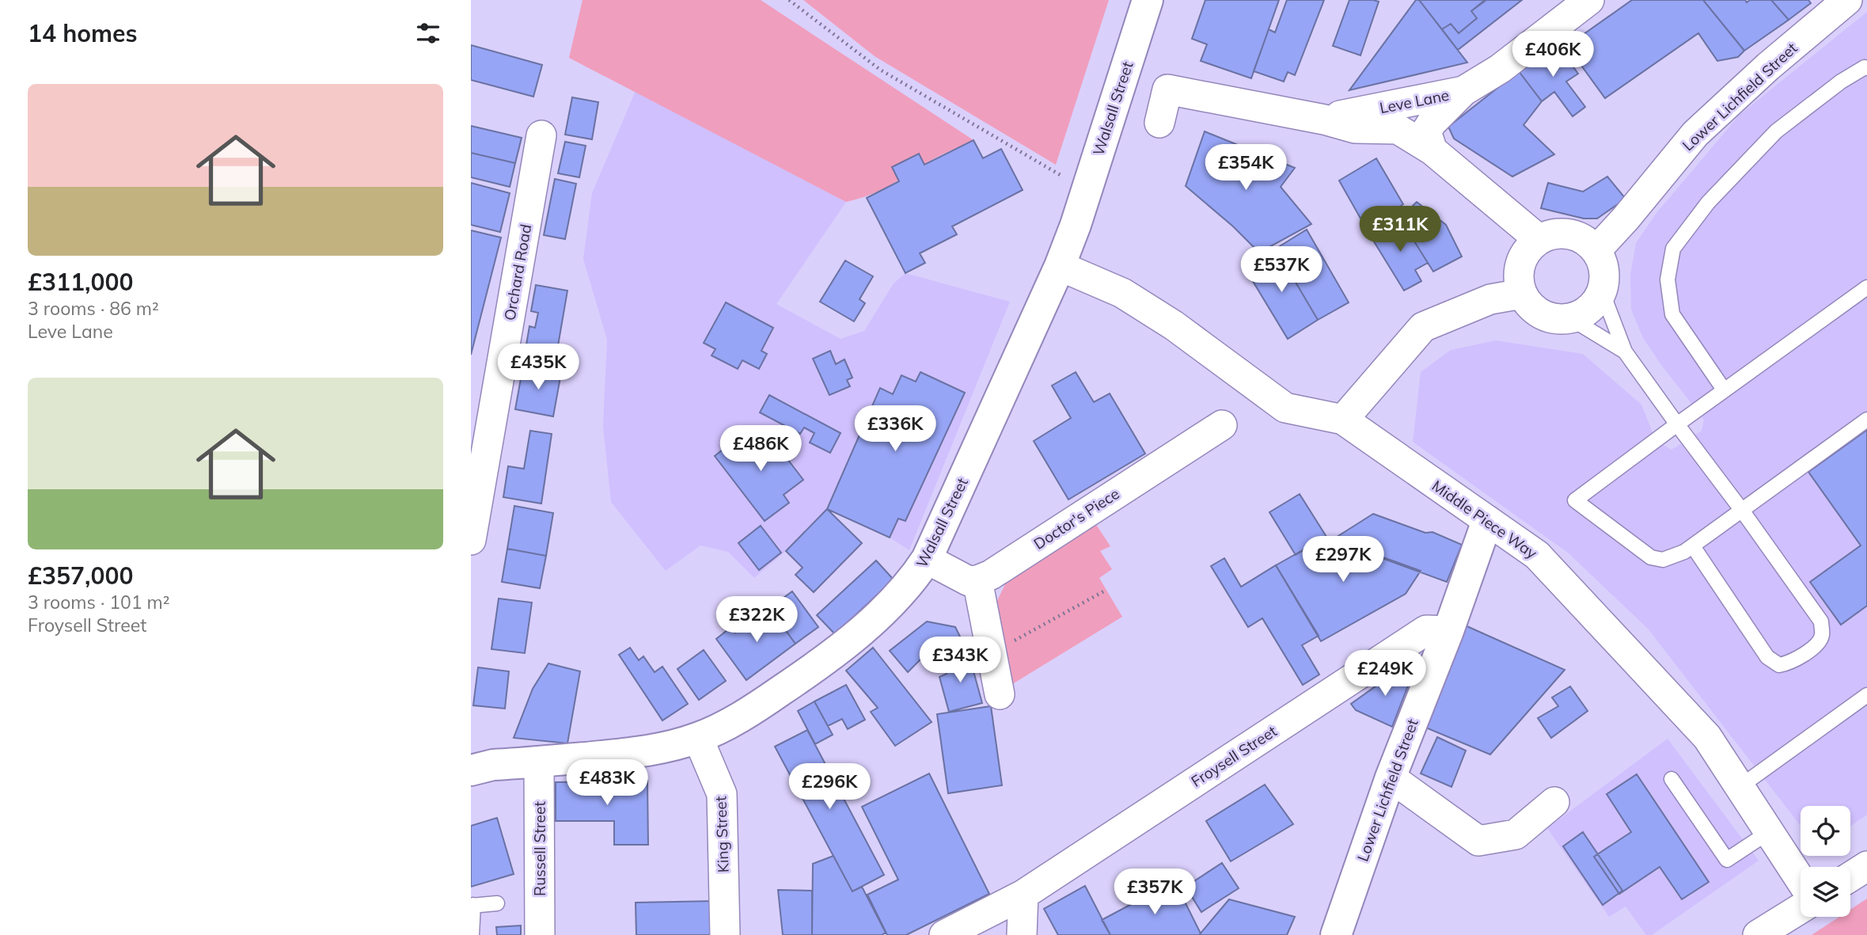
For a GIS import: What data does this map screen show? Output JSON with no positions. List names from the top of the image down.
{
  "streets": {
    "main road": ["Lower Lichfield Street", "Walsall Street"],
    "street": [
      "Leve Lane",
      "Orchard Road",
      "Doctor's Piece",
      "Middle Piece Way",
      "Froysell Street",
      "King Street",
      "Russell Street"
    ]
  },
  "crossings": [
    ["Lower Lichfield Street", "Leve Lane"],
    ["Lower Lichfield Street", "Middle Piece Way"],
    ["Lower Lichfield Street", "Froysell Street"],
    ["Walsall Street", "Middle Piece Way"],
    ["Walsall Street", "King Street"],
    ["Walsall Street", "Russell Street"]
  ],
  "page": {
    "heading": "14 homes",
    "price": [
      "£406K",
      "£354K",
      "£311K",
      "£537K",
      "£435K",
      "£336K",
      "£486K",
      "£297K",
      "£322K",
      "£343K",
      "£249K",
      "£483K",
      "£296K",
      "£357K"
    ],
    "list": [
      {
        "name": "£311,000",
        "note": "3 rooms · 86 m² · Leve Lane"
      },
      {
        "name": "£357,000",
        "note": "3 rooms · 101 m² · Froysell Street"
      }
    ]
  }
}
